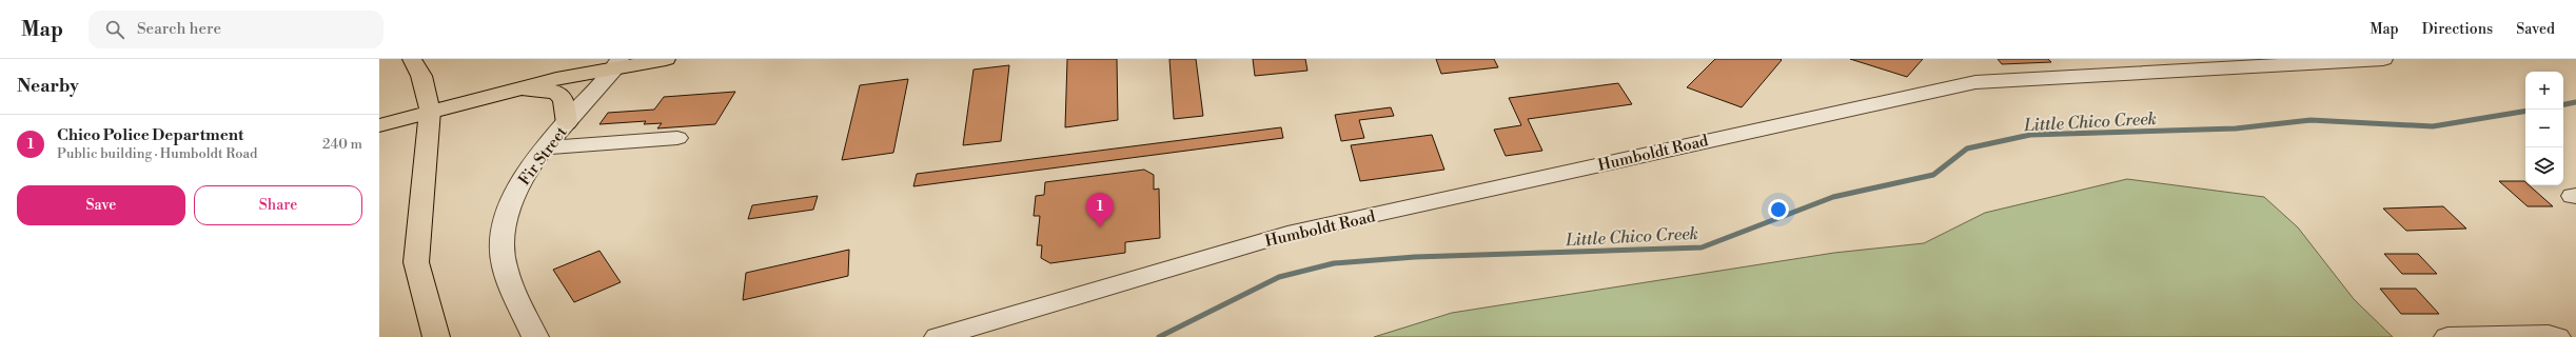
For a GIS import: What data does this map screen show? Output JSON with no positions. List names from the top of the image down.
{
  "streets": {
    "street": ["Humboldt Road", "Fir Street"]
  },
  "water": ["Little Chico Creek"],
  "page": {
    "header": "Map",
    "search": "Search here",
    "nav": ["Map", "Directions", "Saved"],
    "heading": "Nearby",
    "map_buttons": ["+", "−"],
    "list": [
      {
        "mark": "1",
        "name": "Chico Police Department",
        "note": "Public building · Humboldt Road",
        "value": "240 m"
      }
    ],
    "buttons": ["Save", "Share"],
    "pins": "1"
  }
}
